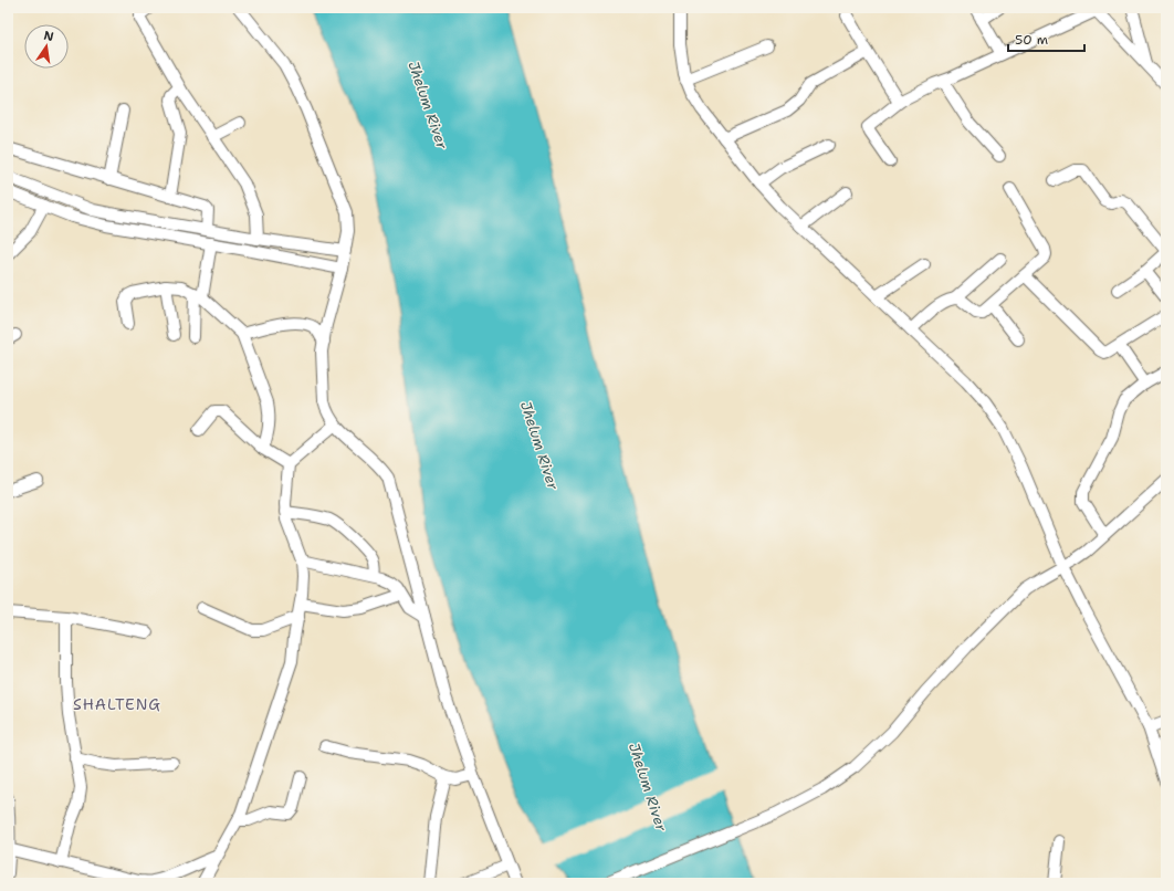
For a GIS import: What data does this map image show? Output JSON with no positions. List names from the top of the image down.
{
  "districts": ["SHALTENG"],
  "water": ["Jhelum River"],
  "scale_bar": "50 m",
  "north": "top"
}
